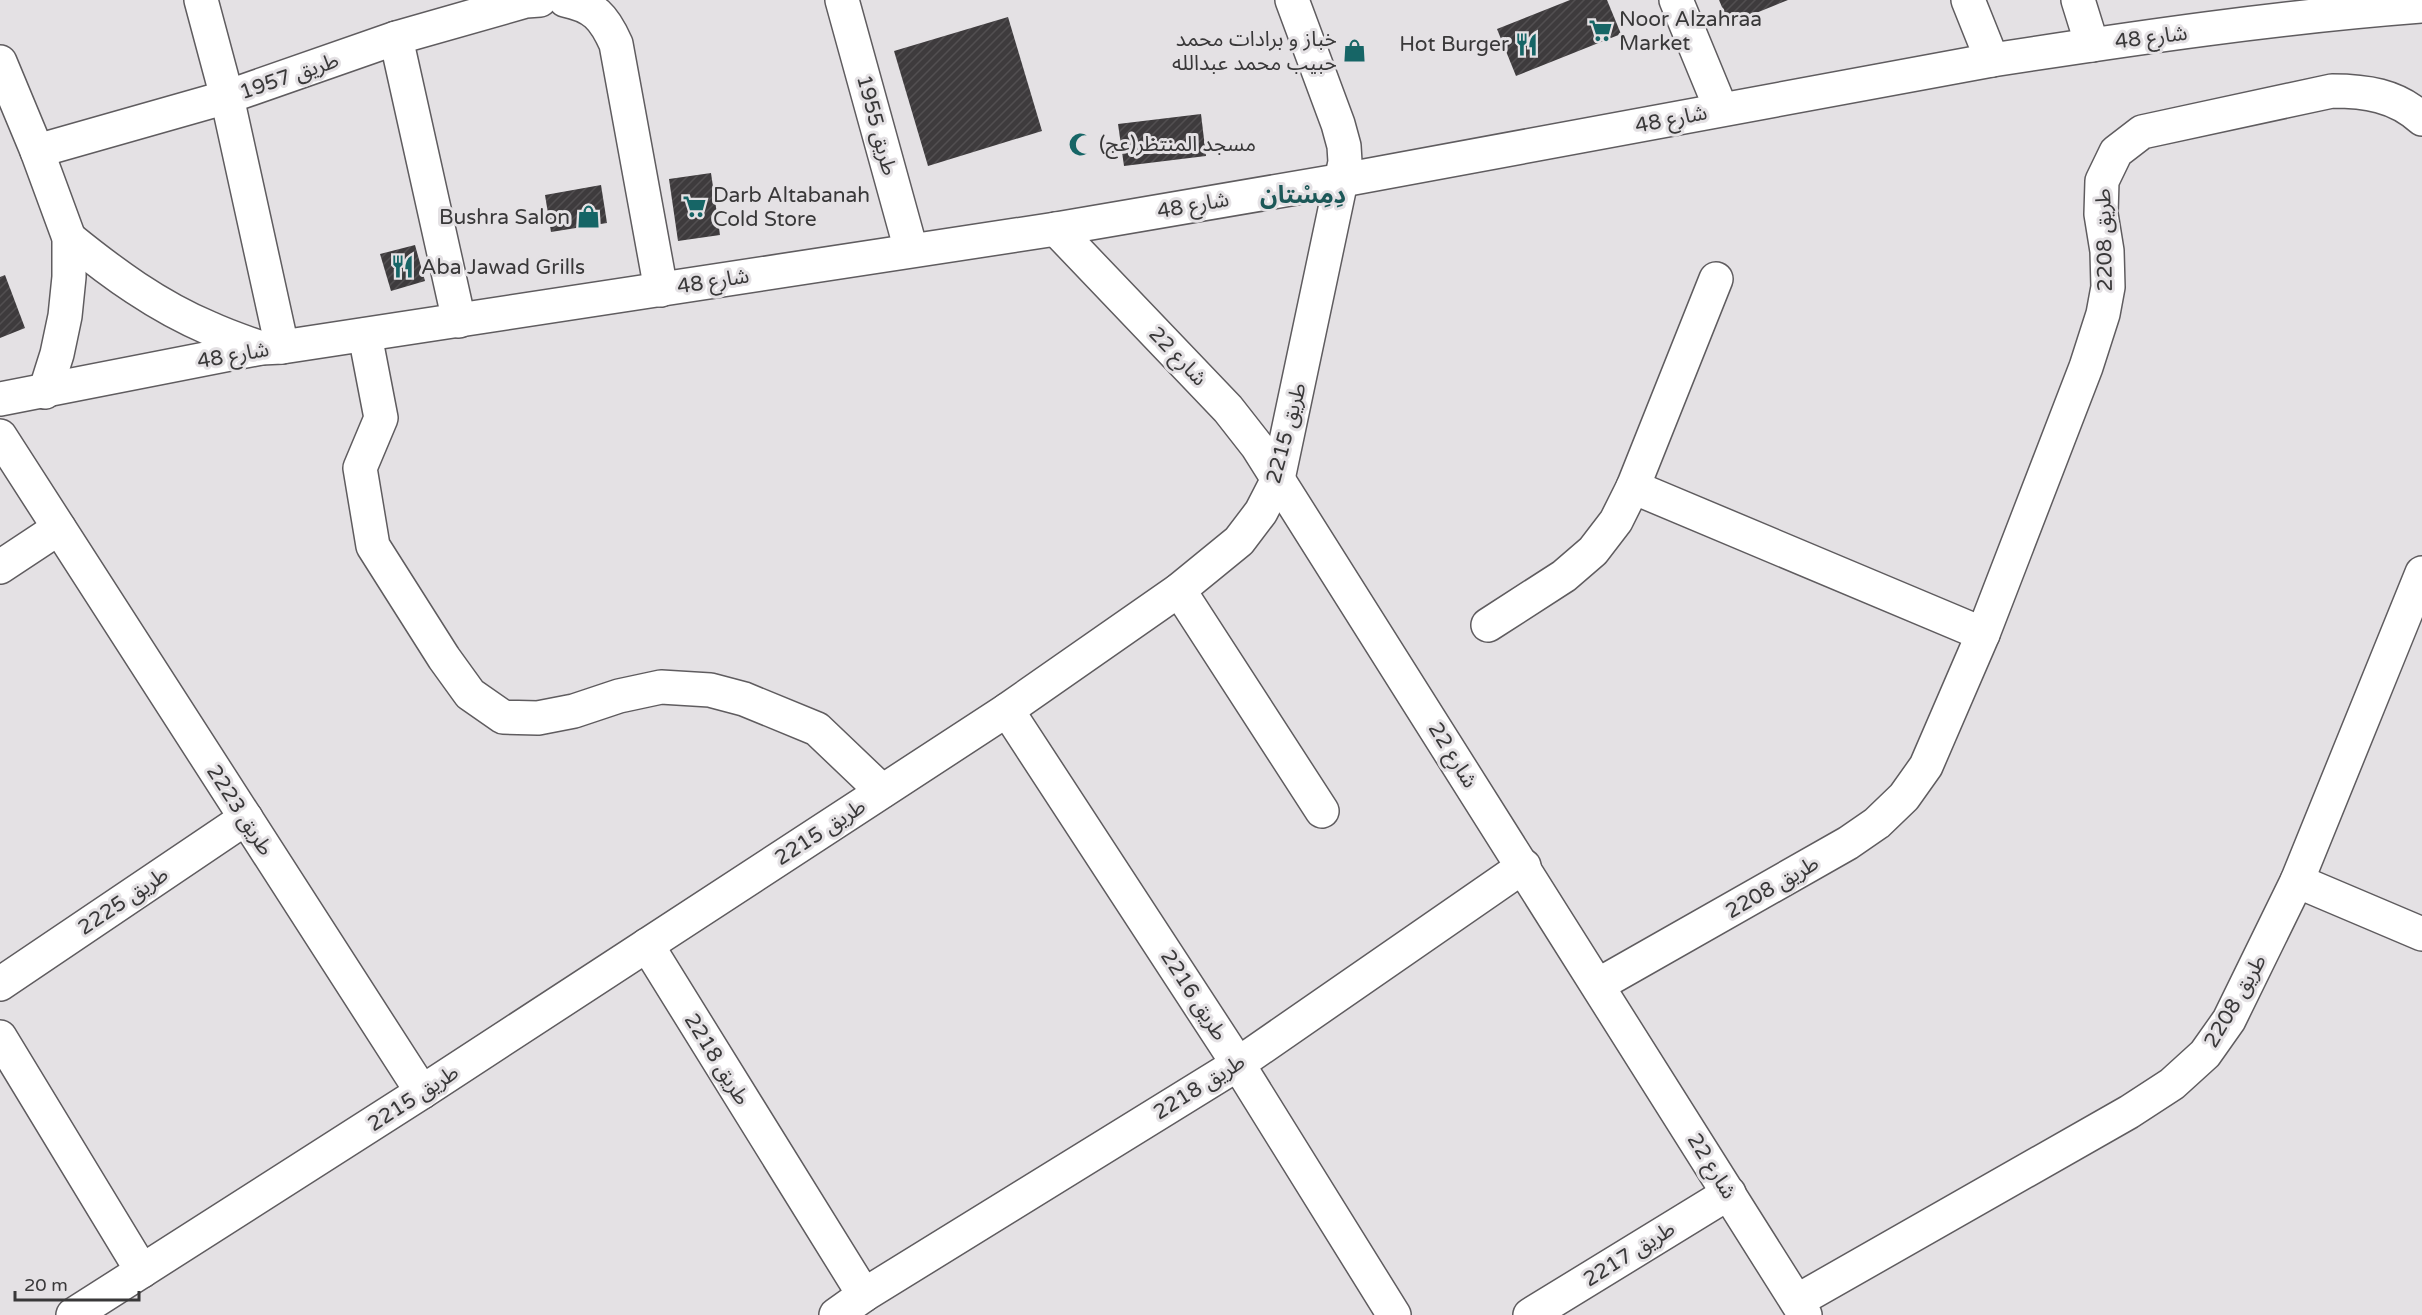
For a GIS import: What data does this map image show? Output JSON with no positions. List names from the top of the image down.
{
  "streets": {
    "street": [
      "شارع 48",
      "طريق 1957",
      "طريق 1955",
      "طريق 2208",
      "شارع 22",
      "طريق 2215",
      "طريق 2223",
      "طريق 2225",
      "طريق 2216",
      "طريق 2218",
      "طريق 2217"
    ]
  },
  "crossings": [
    ["شارع 48", "طريق 1955"],
    ["شارع 48", "شارع 22"],
    ["شارع 48", "طريق 2215"],
    ["طريق 2208", "شارع 22"],
    ["شارع 22", "طريق 2215"],
    ["شارع 22", "طريق 2218"],
    ["شارع 22", "طريق 2217"],
    ["طريق 2215", "طريق 2223"],
    ["طريق 2215", "طريق 2216"],
    ["طريق 2215", "طريق 2218"],
    ["طريق 2223", "طريق 2225"],
    ["طريق 2216", "طريق 2218"]
  ],
  "districts": ["دِمِسْتان"],
  "places": {
    "supermarket": ["Noor Alzahraa Market", "Darb Altabanah Cold Store"],
    "restaurant": ["Hot Burger", "Aba Jawad Grills"],
    "shop": ["خباز و برادات محمد حبيب محمد عبدالله", "Bushra Salon"],
    "mosque": ["مسجد المنتظر(عج)"]
  },
  "scale_bar": "20 m"
}
